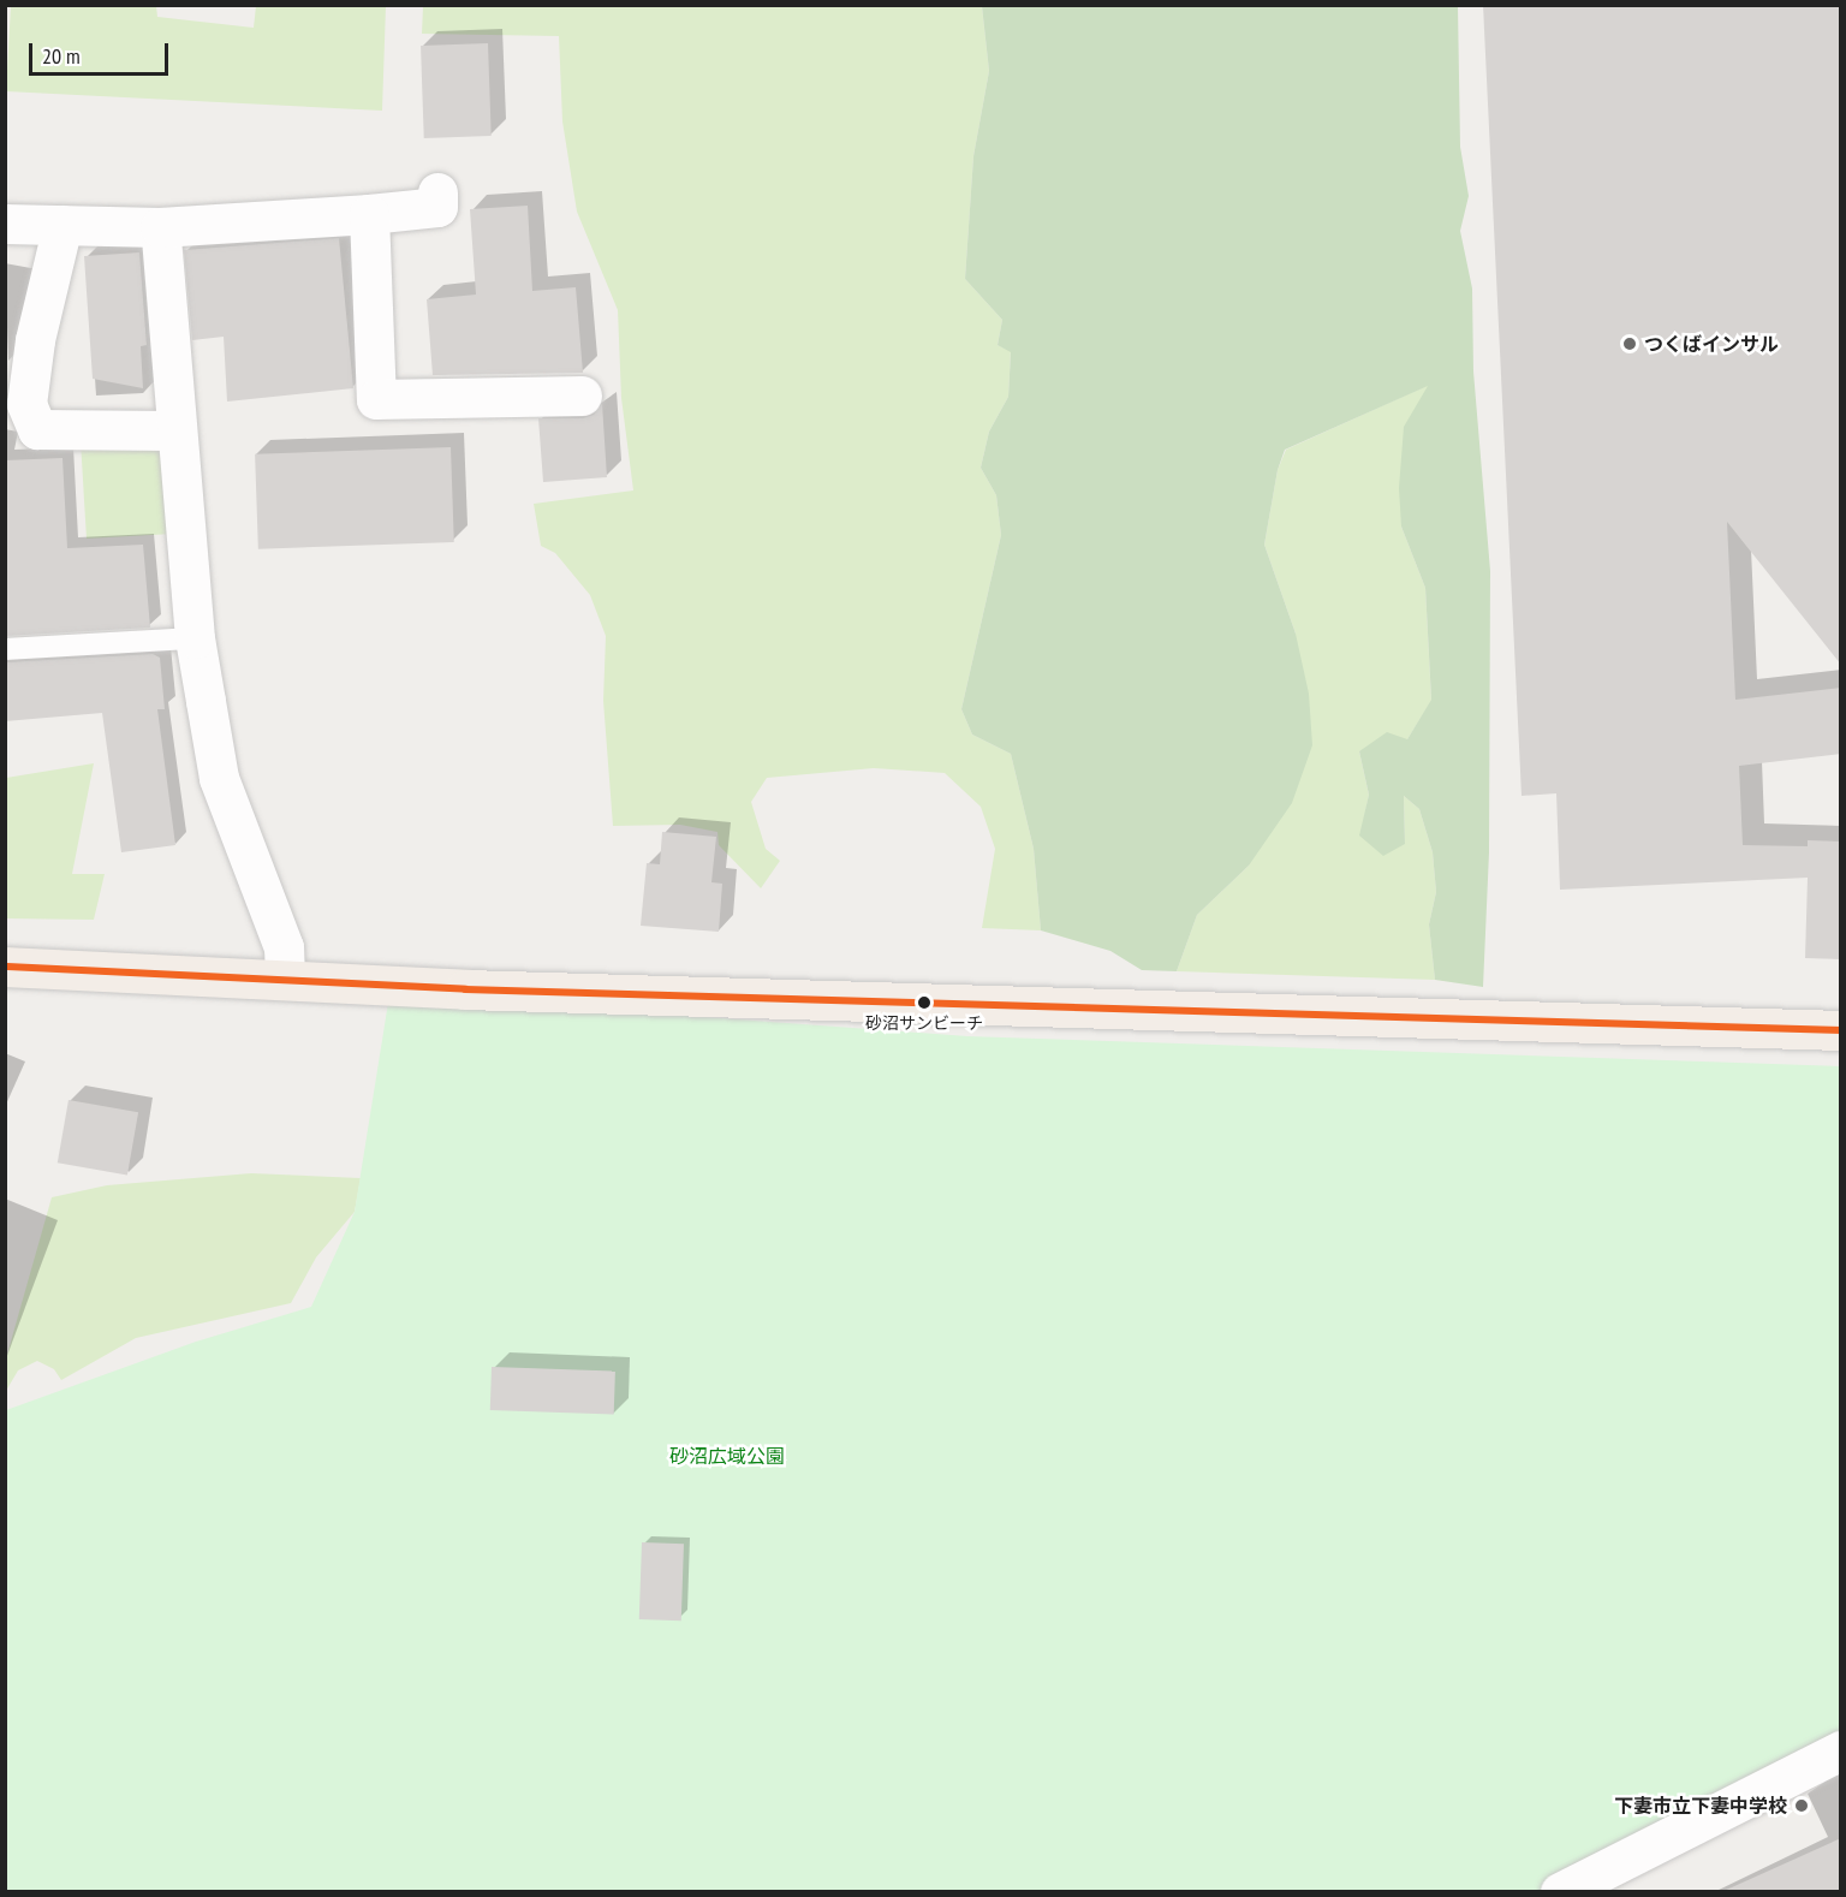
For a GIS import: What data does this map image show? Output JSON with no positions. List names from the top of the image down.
{
  "parks": ["砂沼広域公園"],
  "places": ["つくばインサル", "砂沼サンビーチ", "下妻市立下妻中学校"],
  "scale_bar": "20 m"
}
